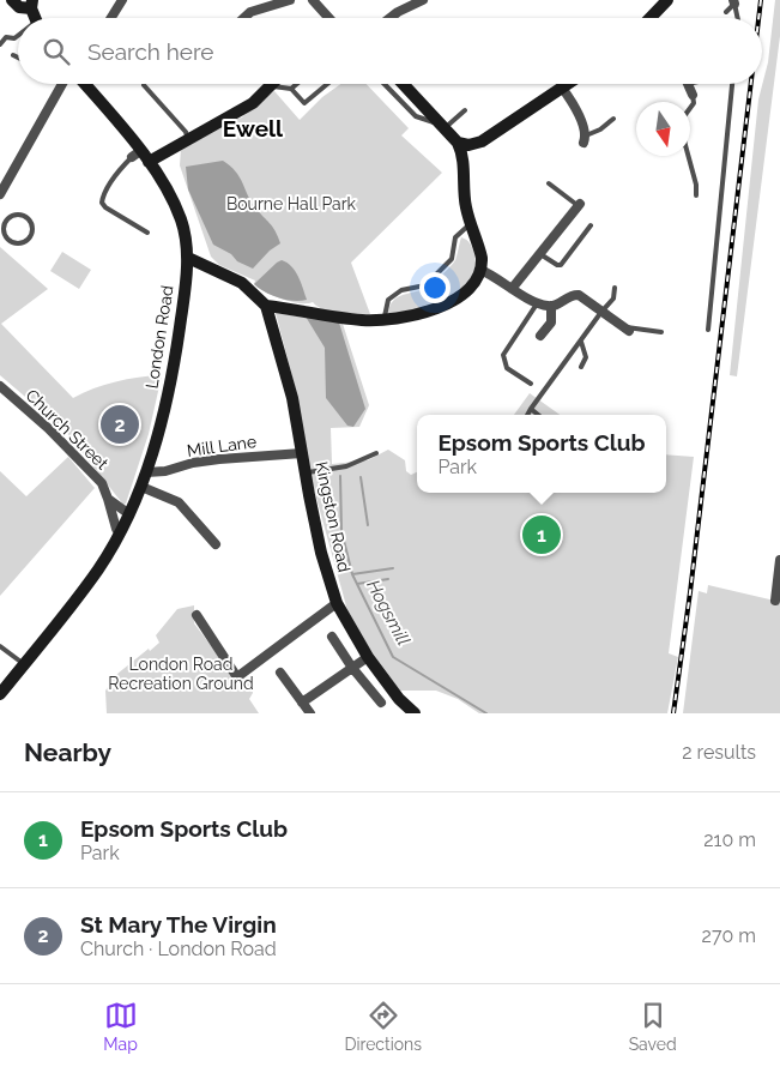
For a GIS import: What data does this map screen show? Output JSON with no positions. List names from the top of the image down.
{
  "streets": {
    "main road": ["London Road", "Kingston Road"],
    "street": ["Church Street", "Mill Lane"]
  },
  "crossings": [
    ["London Road", "Church Street"],
    ["London Road", "Mill Lane"],
    ["Mill Lane", "Kingston Road"]
  ],
  "districts": ["Ewell"],
  "water": ["Hogsmill"],
  "parks": ["Bourne Hall Park", "London Road Recreation Ground"],
  "north": "bottom",
  "page": {
    "search": "Search here",
    "pins": ["2", "1"],
    "popup": ["Epsom Sports Club", "Park"],
    "heading": ["Nearby", "2 results"],
    "list": [
      {
        "mark": "1",
        "name": "Epsom Sports Club",
        "note": "Park",
        "value": "210 m"
      },
      {
        "mark": "2",
        "name": "St Mary The Virgin",
        "note": "Church · London Road",
        "value": "270 m"
      }
    ],
    "nav": ["Map", "Directions", "Saved"]
  }
}
